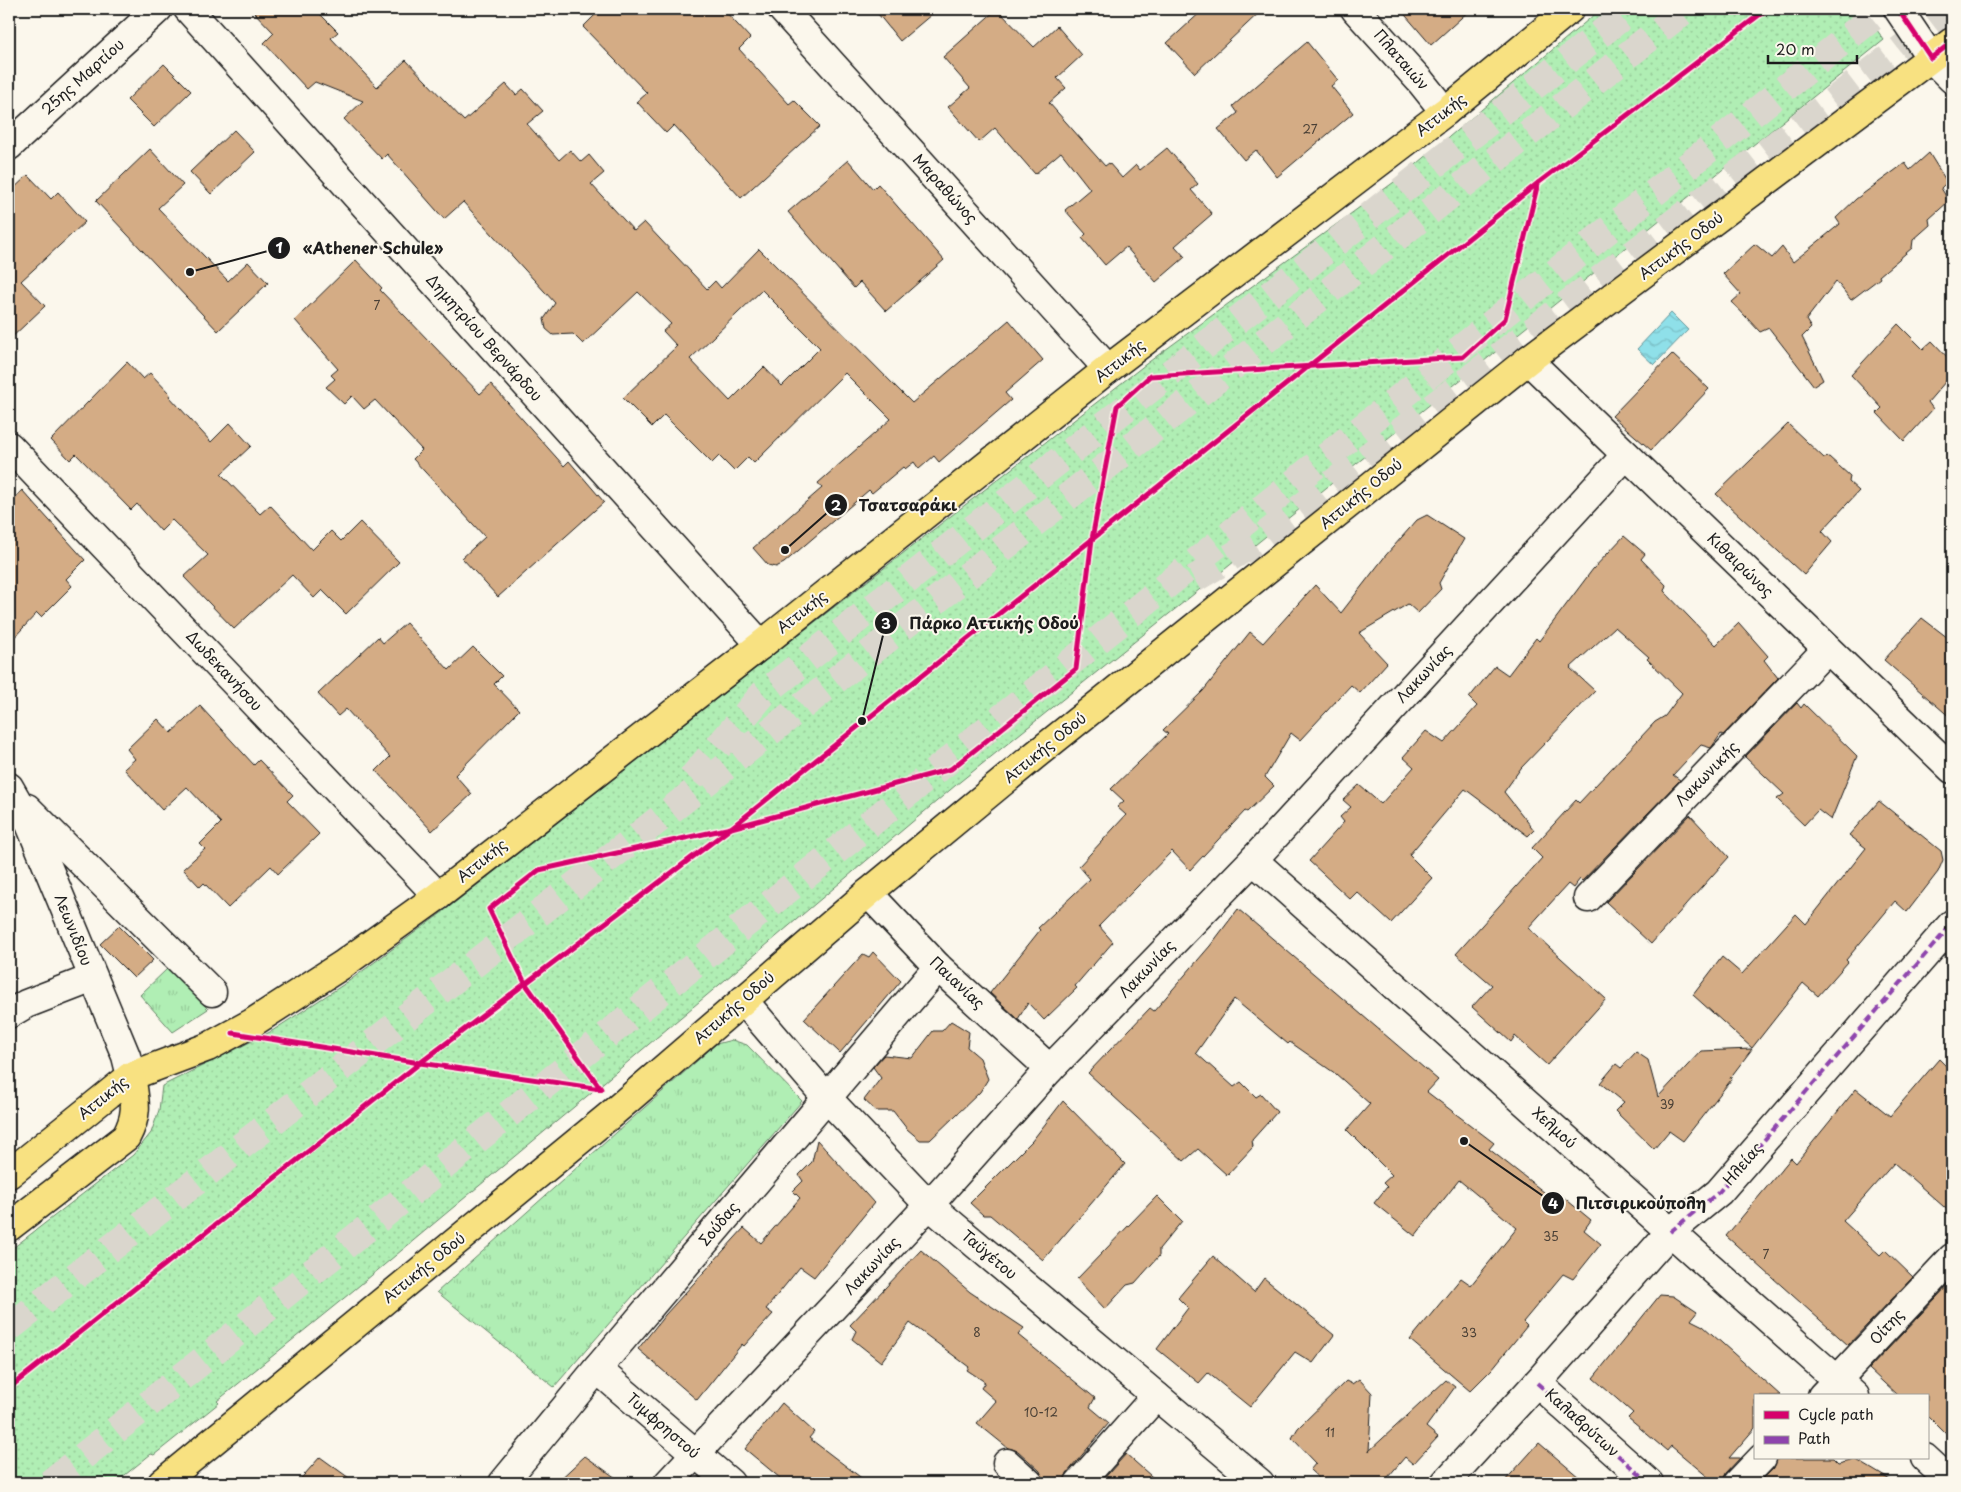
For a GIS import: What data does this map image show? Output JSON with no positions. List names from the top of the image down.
{
  "streets": {
    "main road": ["Αττικής", "Αττικής Οδού"],
    "street": [
      "Πλαταιών",
      "25ης Μαρτίου",
      "Μαραθώνος",
      "Δημητρίου Βερνάρδου",
      "Κιθαιρώνος",
      "Δωδεκανήσου",
      "Λακωνίας",
      "Λακωνικής",
      "Λεωνιδίου",
      "Παιανίας",
      "Χελμού",
      "Ηλείας",
      "Σούδας",
      "Ταϋγέτου",
      "Οίτης",
      "Καλαβρύτων",
      "Τυμφρηστού"
    ]
  },
  "crossings": [
    ["Πλαταιών", "Αττικής"],
    ["Αττικής", "Μαραθώνος"],
    ["Αττικής", "Δημητρίου Βερνάρδου"],
    ["Αττικής", "Δωδεκανήσου"],
    ["Αττικής", "Λεωνιδίου"],
    ["Αττικής Οδού", "Κιθαιρώνος"],
    ["Αττικής Οδού", "Παιανίας"],
    ["Αττικής Οδού", "Ταϋγέτου"],
    ["Κιθαιρώνος", "Λακωνίας"],
    ["Κιθαιρώνος", "Λακωνικής"],
    ["Λακωνίας", "Παιανίας"],
    ["Λακωνίας", "Χελμού"],
    ["Λακωνίας", "Ταϋγέτου"],
    ["Λακωνίας", "Τυμφρηστού"],
    ["Παιανίας", "Σούδας"],
    ["Χελμού", "Ηλείας"],
    ["Χελμού", "Οίτης"],
    ["Ηλείας", "Καλαβρύτων"],
    ["Σούδας", "Ταϋγέτου"],
    ["Σούδας", "Τυμφρηστού"]
  ],
  "places": [
    "«Athener Schule»",
    "Τσατσαράκι",
    "Πάρκο Αττικής Οδού",
    "Πιτσιρικούπολη"
  ],
  "house_numbers": [
    "27",
    "7",
    "39",
    "35",
    "7",
    "8",
    "33",
    "10-12",
    "11"
  ],
  "legend": ["Cycle path", "Path"],
  "scale_bar": "20 m"
}
